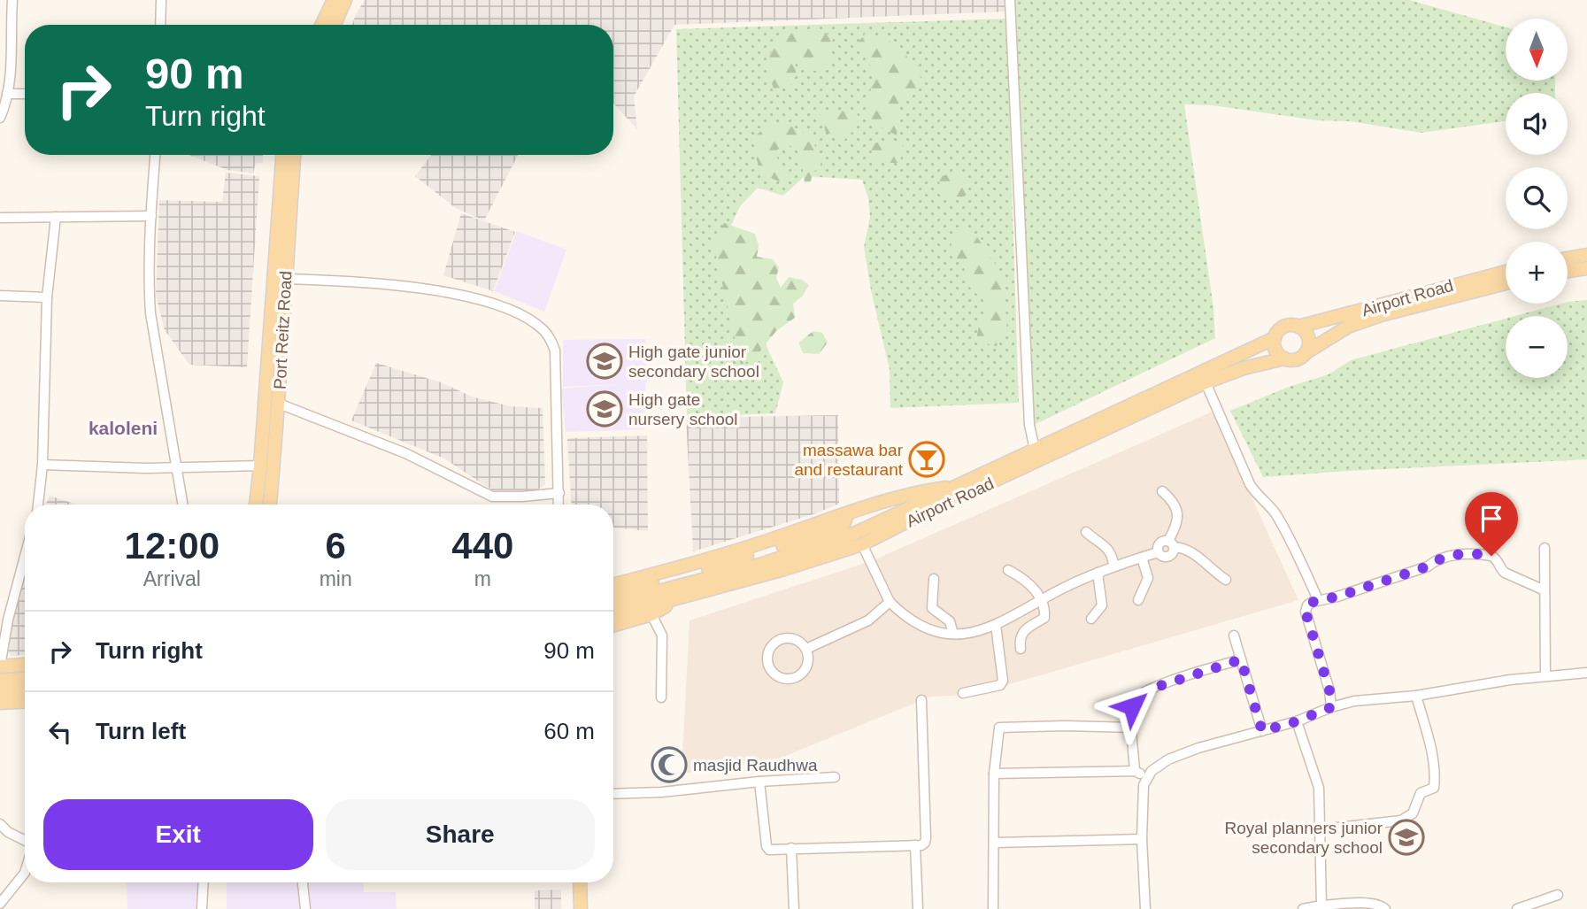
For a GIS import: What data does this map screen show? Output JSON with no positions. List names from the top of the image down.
{
  "streets": {
    "main road": ["Airport Road", "Port Reitz Road"]
  },
  "districts": ["kaloleni"],
  "places": {
    "school or university": ["High gate junior secondary school", "High gate nursery school", "Royal planners junior secondary school"],
    "bar": ["massawa bar and restaurant"],
    "mosque": ["masjid Raudhwa"]
  },
  "north": "bottom",
  "page": {
    "map_buttons": ["+", "−"],
    "turn": ["90 m", "Turn right"],
    "eta": [
      "12:00",
      "Arrival",
      "6",
      "min",
      "440",
      "m"
    ],
    "list": [
      {
        "name": "Turn right",
        "value": "90 m"
      },
      {
        "name": "Turn left",
        "value": "60 m"
      }
    ],
    "buttons": ["Exit", "Share"]
  }
}
